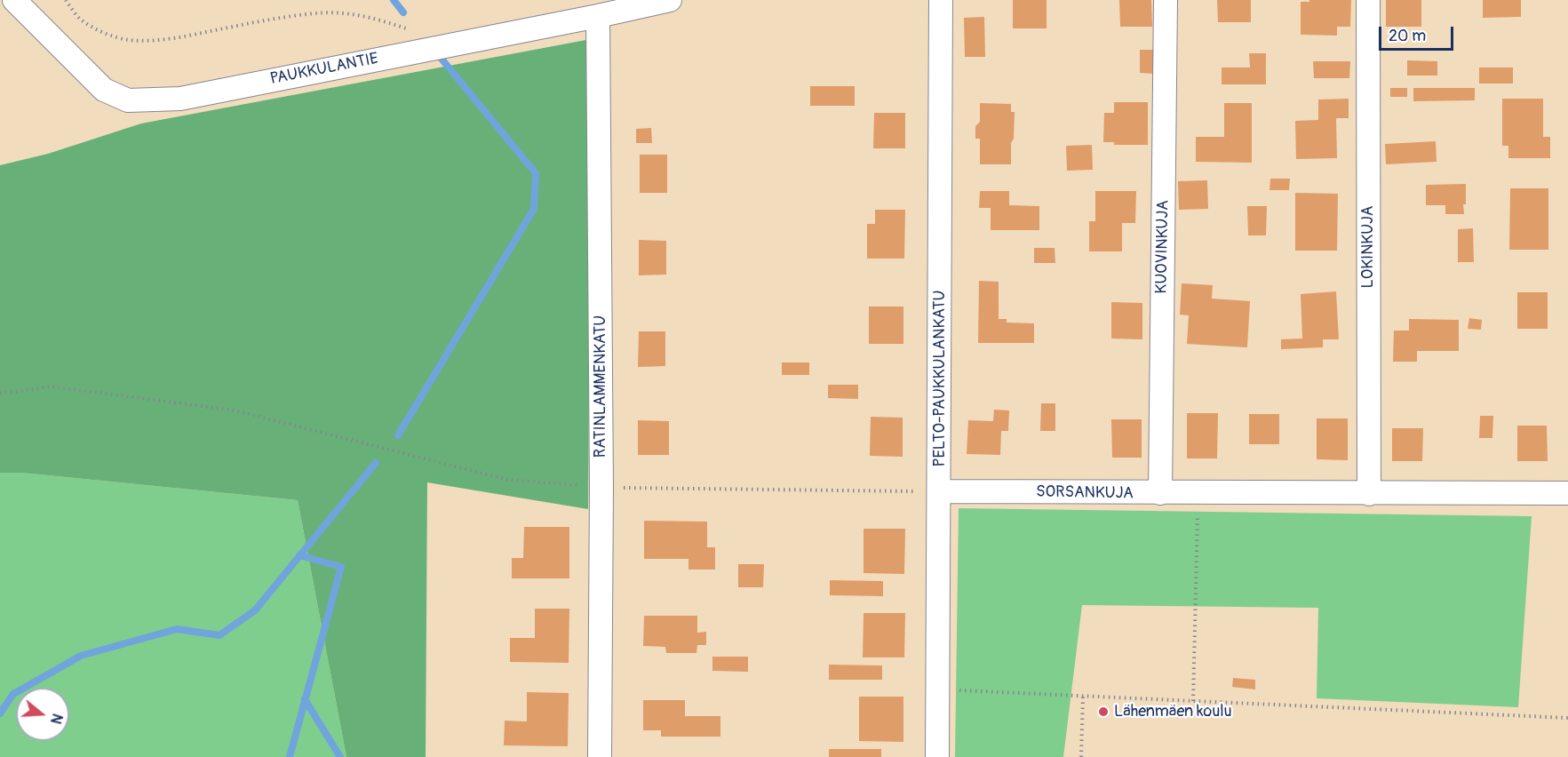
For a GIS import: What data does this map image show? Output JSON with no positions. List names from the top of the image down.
{
  "streets": {
    "street": [
      "PAUKKULANTIE",
      "KUOVINKUJA",
      "LOKINKUJA",
      "PELTO-PAUKKULANKATU",
      "RATINLAMMENKATU",
      "SORSANKUJA"
    ]
  },
  "crossings": [
    ["PAUKKULANTIE", "RATINLAMMENKATU"],
    ["KUOVINKUJA", "SORSANKUJA"],
    ["LOKINKUJA", "SORSANKUJA"],
    ["PELTO-PAUKKULANKATU", "SORSANKUJA"]
  ],
  "places": ["Lähenmäen koulu"],
  "scale_bar": "20 m",
  "north": "right"
}
